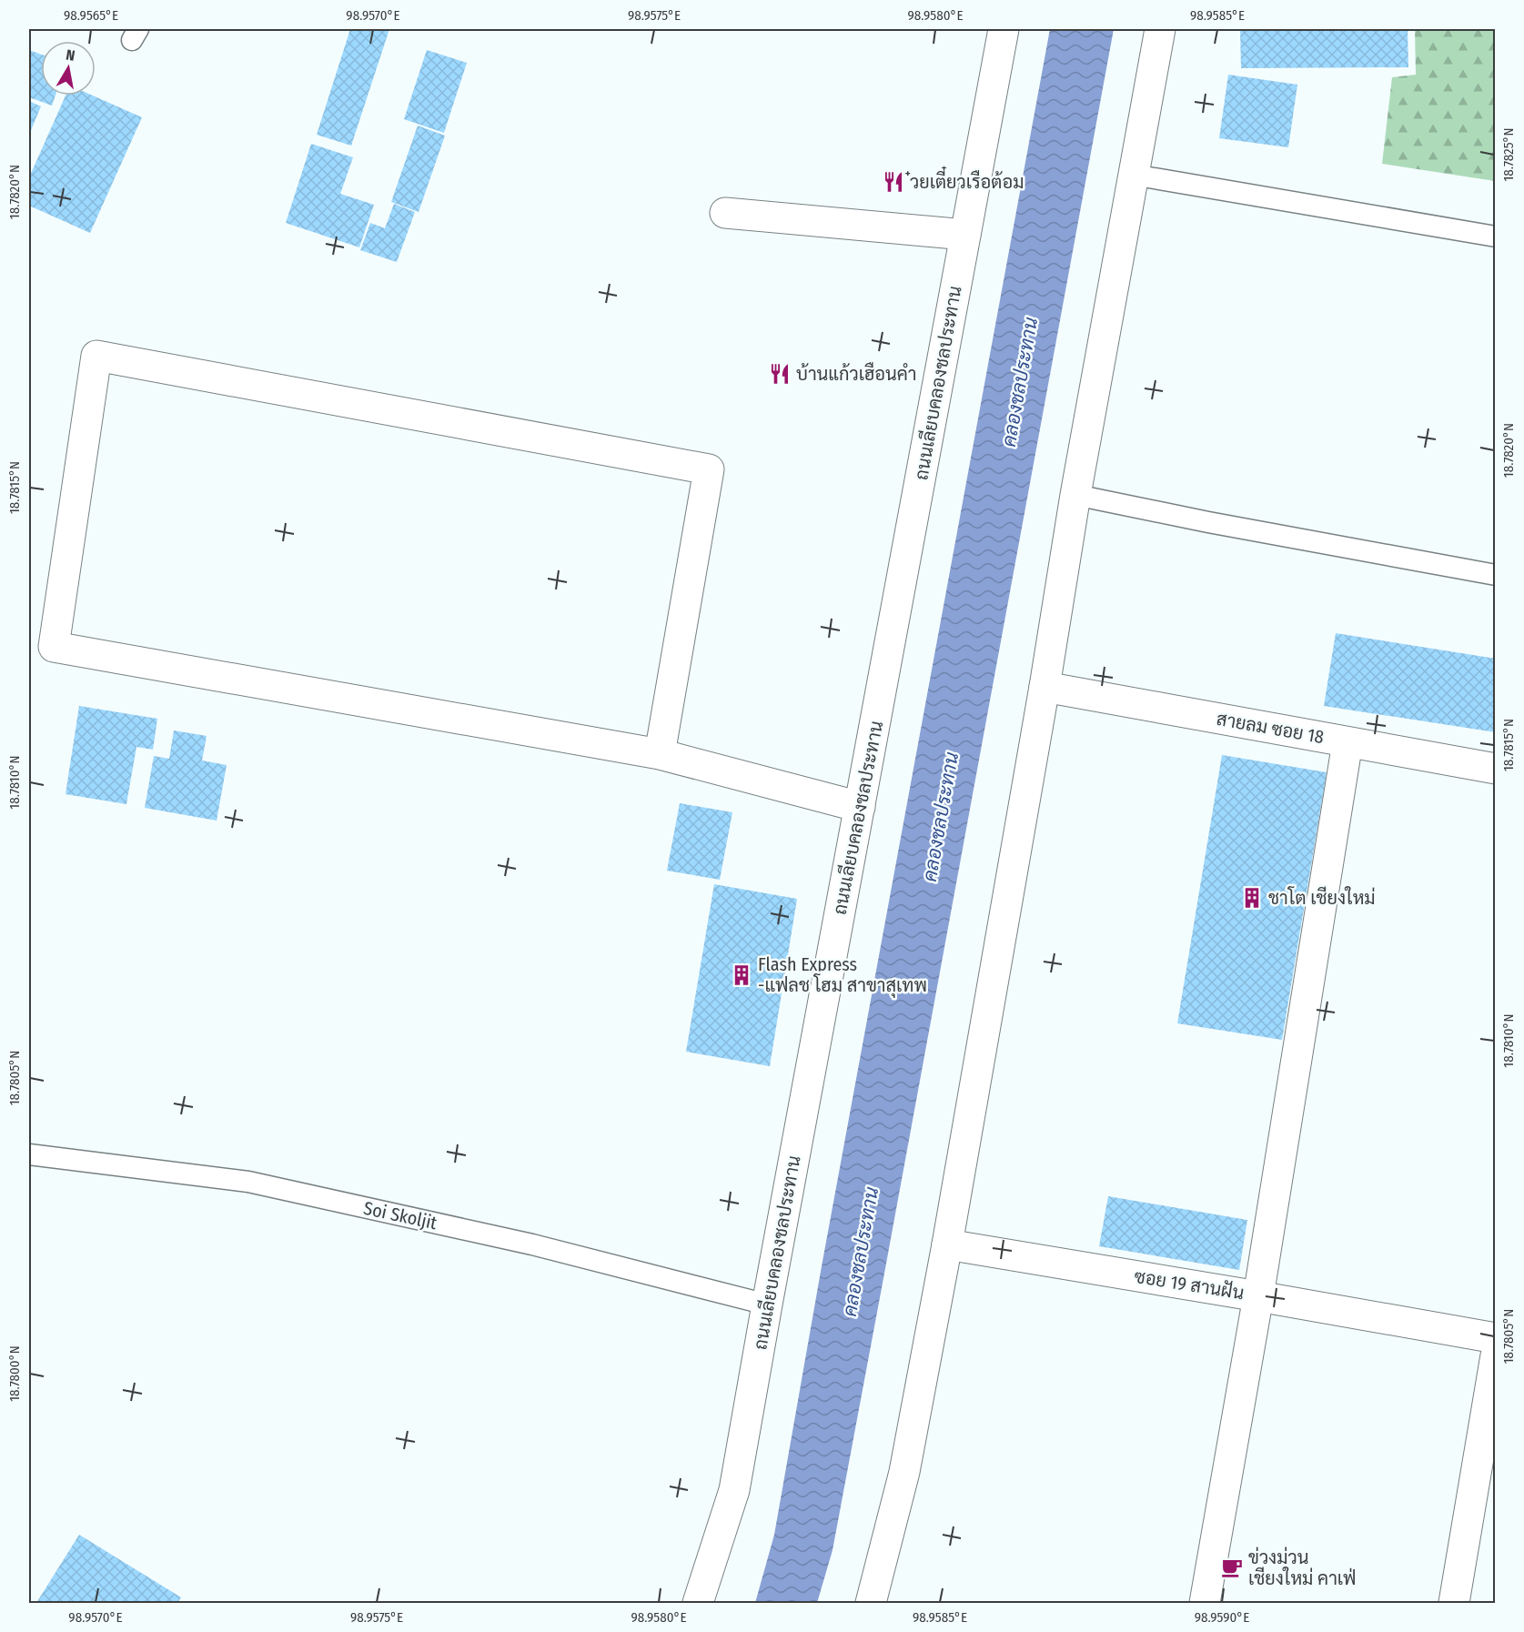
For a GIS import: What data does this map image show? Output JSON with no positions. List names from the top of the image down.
{
  "streets": {
    "street": ["ถนนเลียบคลองชลประทาน", "สายลม ซอย 18", "ซอย 19 สานฝัน"],
    "lane": ["Soi Skoljit"]
  },
  "crossings": [
    ["ถนนเลียบคลองชลประทาน", "Soi Skoljit"]
  ],
  "water": ["คลองชลประทาน"],
  "places": {
    "restaurant": ["๋วยเตี๋ยวเรือต้อม", "บ้านแก้วเฮือนคำ"],
    "building": ["ชาโต เชียงใหม่", "Flash Express -แฟลช โฮม สาขาสุเทพ"],
    "cafe": ["ข่วงม่วน เชียงใหม่ คาเฟ่"]
  },
  "north": "top",
  "coordinates": [
    "98.9565°E",
    "98.9570°E",
    "98.9575°E",
    "98.9580°E",
    "98.9585°E",
    "18.7825°N",
    "18.7820°N",
    "18.7815°N",
    "18.7810°N",
    "18.7805°N",
    "18.7800°N",
    "98.9590°E"
  ]
}
